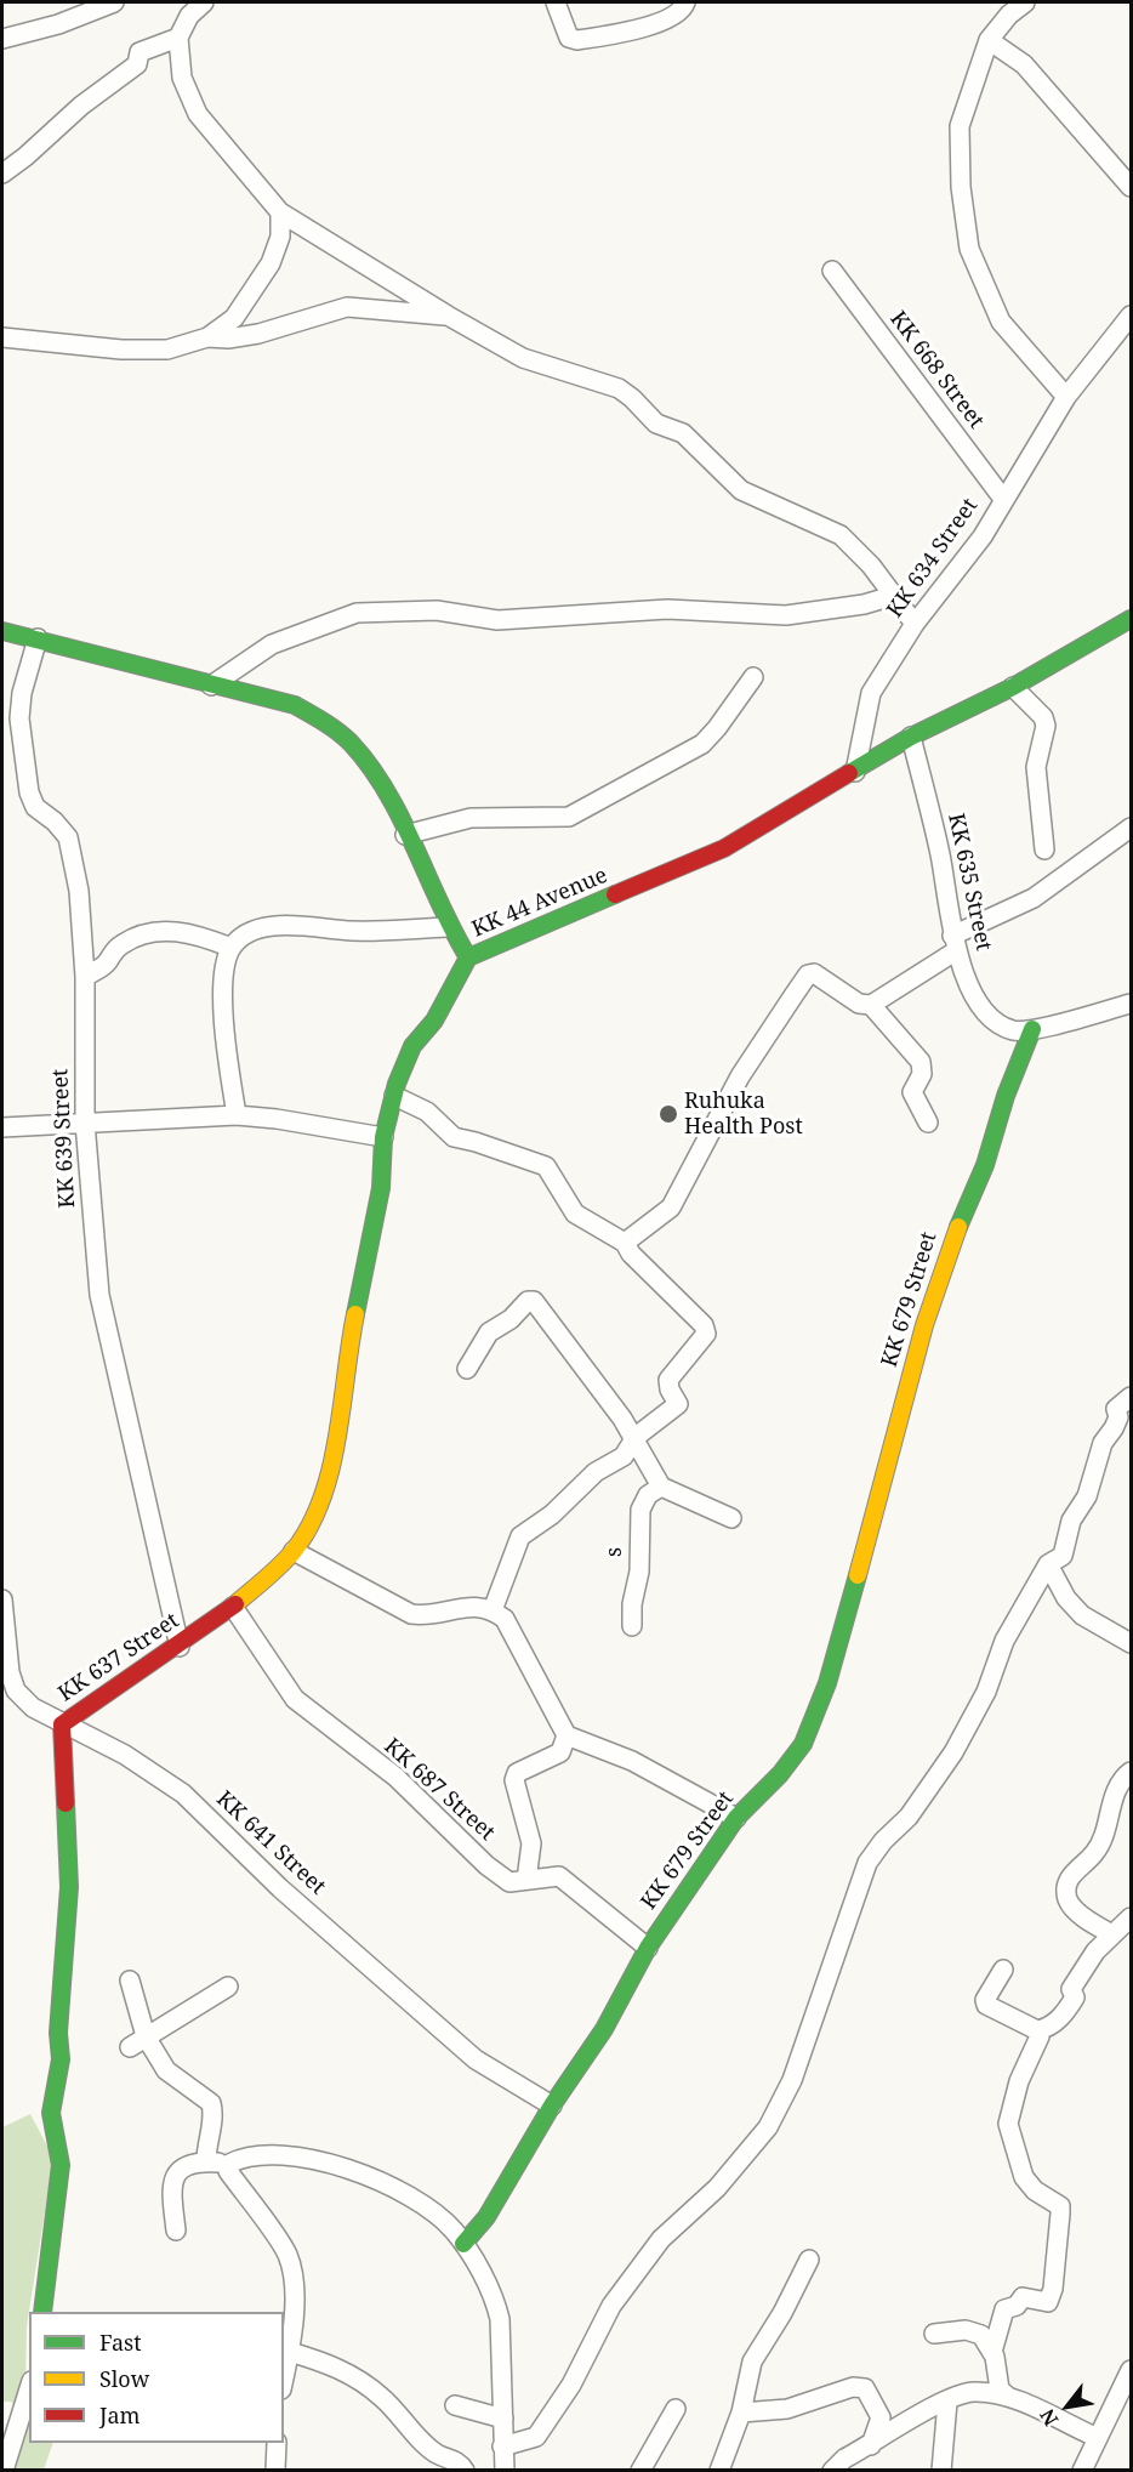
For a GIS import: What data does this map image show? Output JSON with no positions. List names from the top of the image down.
{
  "streets": {
    "street": [
      "KK 668 Street",
      "KK 634 Street",
      "KK 635 Street",
      "KK 44 Avenue",
      "KK 639 Street",
      "KK 679 Street",
      "s",
      "KK 637 Street",
      "KK 687 Street",
      "KK 641 Street"
    ]
  },
  "crossings": [
    ["KK 668 Street", "KK 634 Street"],
    ["KK 634 Street", "KK 44 Avenue"],
    ["KK 635 Street", "KK 44 Avenue"],
    ["KK 635 Street", "KK 679 Street"],
    ["KK 44 Avenue", "KK 639 Street"],
    ["KK 44 Avenue", "KK 637 Street"],
    ["KK 639 Street", "KK 637 Street"],
    ["KK 679 Street", "KK 687 Street"],
    ["KK 679 Street", "KK 641 Street"],
    ["KK 637 Street", "KK 687 Street"],
    ["KK 637 Street", "KK 641 Street"]
  ],
  "places": ["Ruhuka Health Post"],
  "legend": ["Fast", "Slow", "Jam"],
  "north": "bottom left"
}
